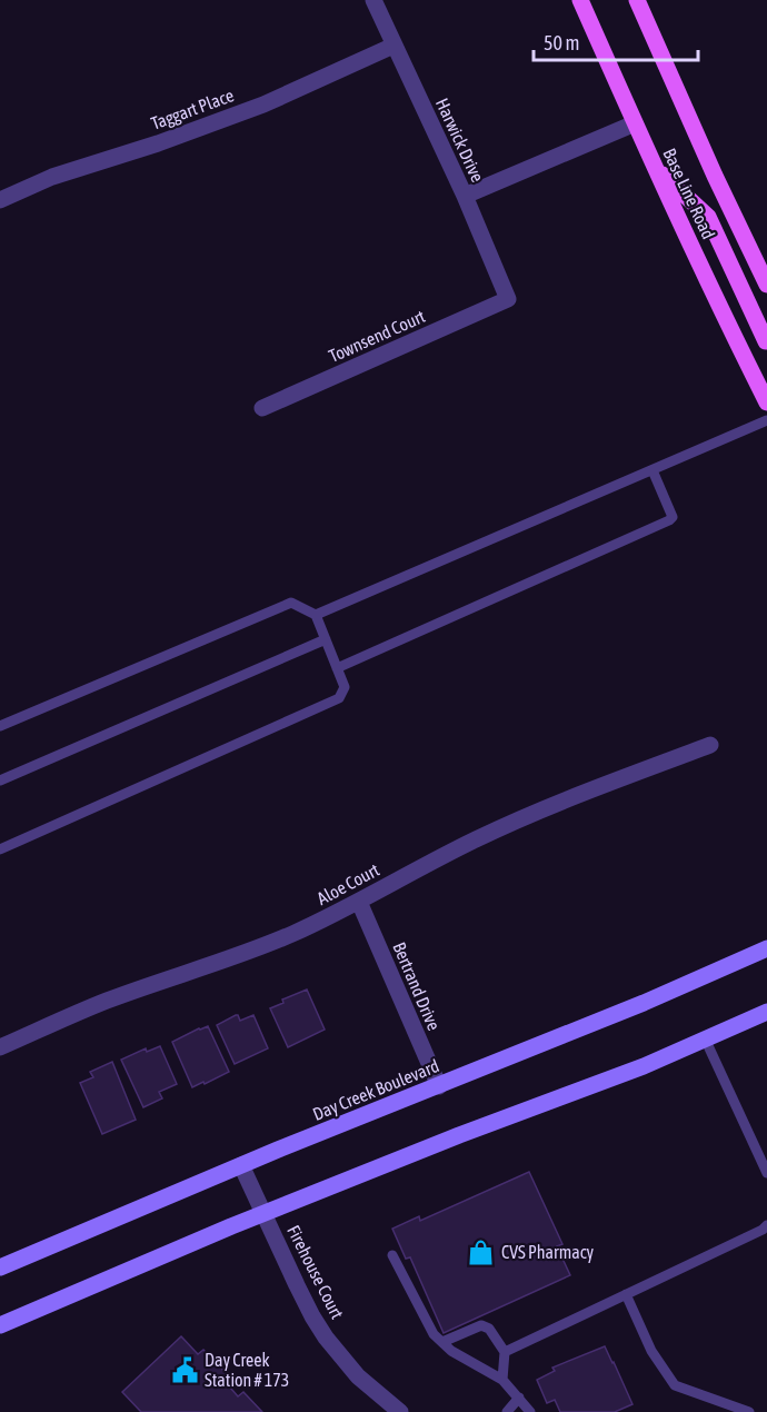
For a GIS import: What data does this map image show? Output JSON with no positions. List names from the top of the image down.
{
  "streets": {
    "main road": ["Base Line Road", "Day Creek Boulevard"],
    "street": [
      "Taggart Place",
      "Harwick Drive",
      "Townsend Court",
      "Aloe Court",
      "Bertrand Drive",
      "Firehouse Court"
    ]
  },
  "crossings": [
    ["Taggart Place", "Harwick Drive"],
    ["Harwick Drive", "Townsend Court"],
    ["Aloe Court", "Bertrand Drive"],
    ["Bertrand Drive", "Day Creek Boulevard"],
    ["Day Creek Boulevard", "Firehouse Court"]
  ],
  "places": {
    "shop": ["CVS Pharmacy"],
    "public building": ["Day Creek Station # 173"]
  },
  "scale_bar": "50 m"
}
